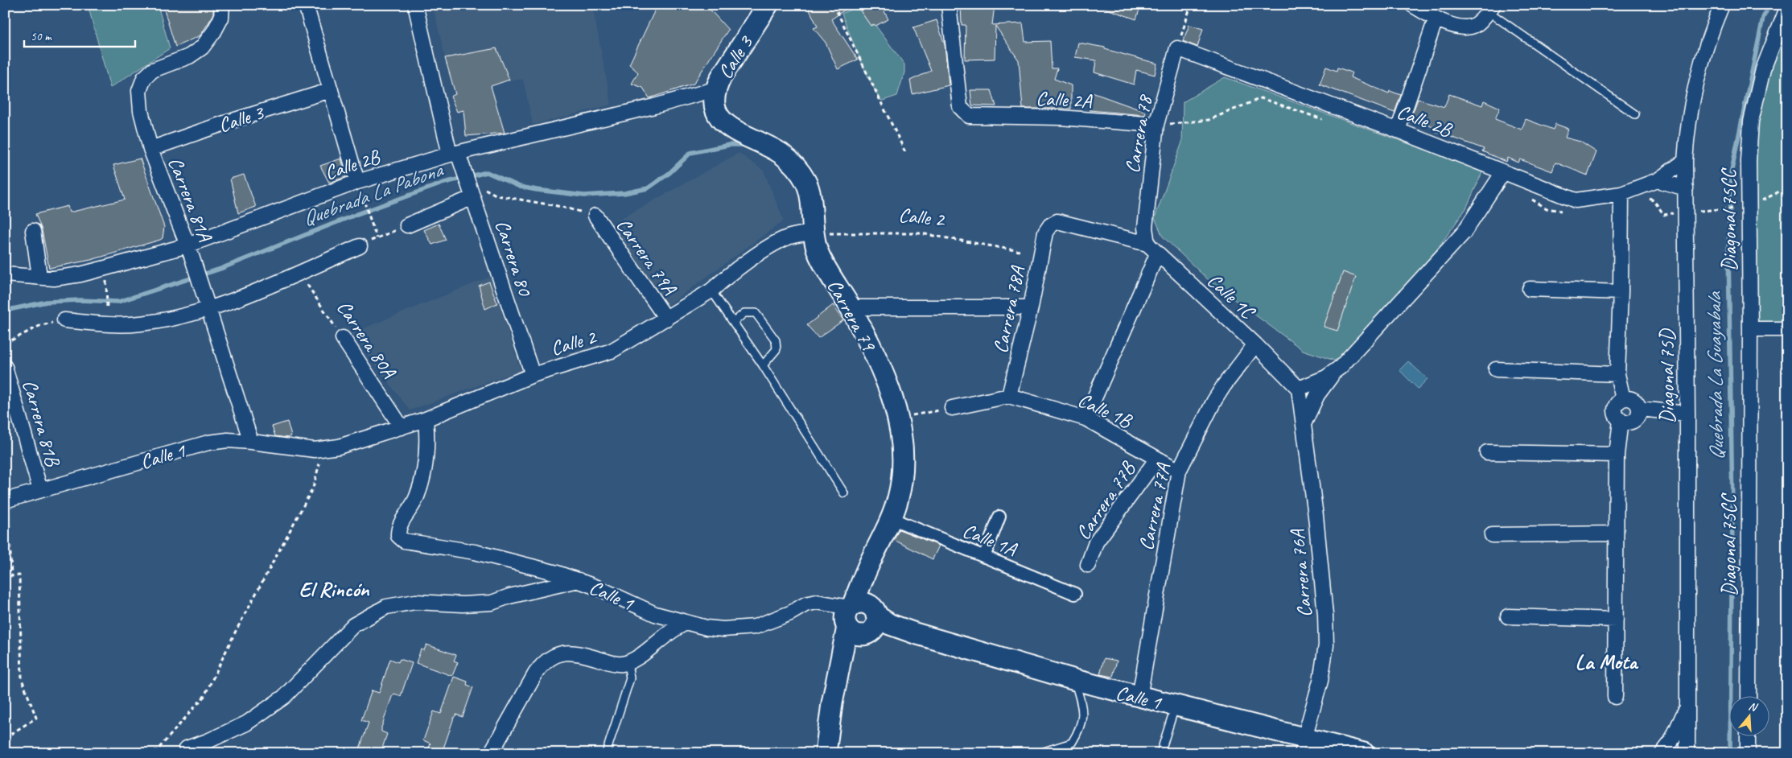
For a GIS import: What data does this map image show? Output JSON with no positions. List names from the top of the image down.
{
  "streets": {
    "main road": ["Calle 3", "Carrera 79", "Calle 1"],
    "street": [
      "Calle 2A",
      "Calle 2B",
      "Carrera 78",
      "Carrera 81A",
      "Calle 2",
      "Diagonal 75CC",
      "Carrera 79A",
      "Carrera 80",
      "Calle 1C",
      "Carrera 78A",
      "Carrera 80A",
      "Diagonal 75D",
      "Calle 1B",
      "Carrera 81B",
      "Carrera 77B",
      "Carrera 77A",
      "Calle 1A",
      "Carrera 76A"
    ]
  },
  "crossings": [
    ["Calle 3", "Calle 2B"],
    ["Calle 3", "Carrera 81A"],
    ["Calle 3", "Carrera 79"],
    ["Calle 2A", "Carrera 78"],
    ["Calle 2B", "Carrera 78"],
    ["Calle 2B", "Carrera 81A"],
    ["Calle 2B", "Carrera 80"],
    ["Calle 2B", "Carrera 79"],
    ["Calle 2B", "Diagonal 75D"],
    ["Carrera 78", "Calle 1C"],
    ["Carrera 78", "Carrera 78A"],
    ["Carrera 81A", "Calle 1"],
    ["Calle 2", "Carrera 79A"],
    ["Calle 2", "Carrera 80"],
    ["Calle 2", "Carrera 79"],
    ["Calle 2", "Carrera 80A"],
    ["Calle 2", "Calle 1"],
    ["Calle 1C", "Carrera 78A"],
    ["Calle 1C", "Carrera 77A"],
    ["Calle 1C", "Carrera 76A"],
    ["Carrera 78A", "Calle 1B"],
    ["Carrera 79", "Calle 1"],
    ["Carrera 79", "Calle 1A"],
    ["Calle 1B", "Carrera 77B"],
    ["Calle 1B", "Carrera 77A"],
    ["Carrera 81B", "Calle 1"],
    ["Calle 1", "Carrera 77A"],
    ["Calle 1", "Carrera 76A"]
  ],
  "districts": ["El Rincón", "La Mota"],
  "water": ["Quebrada La Pabona", "Quebrada La Guayabala"],
  "scale_bar": "50 m",
  "north": "top"
}
